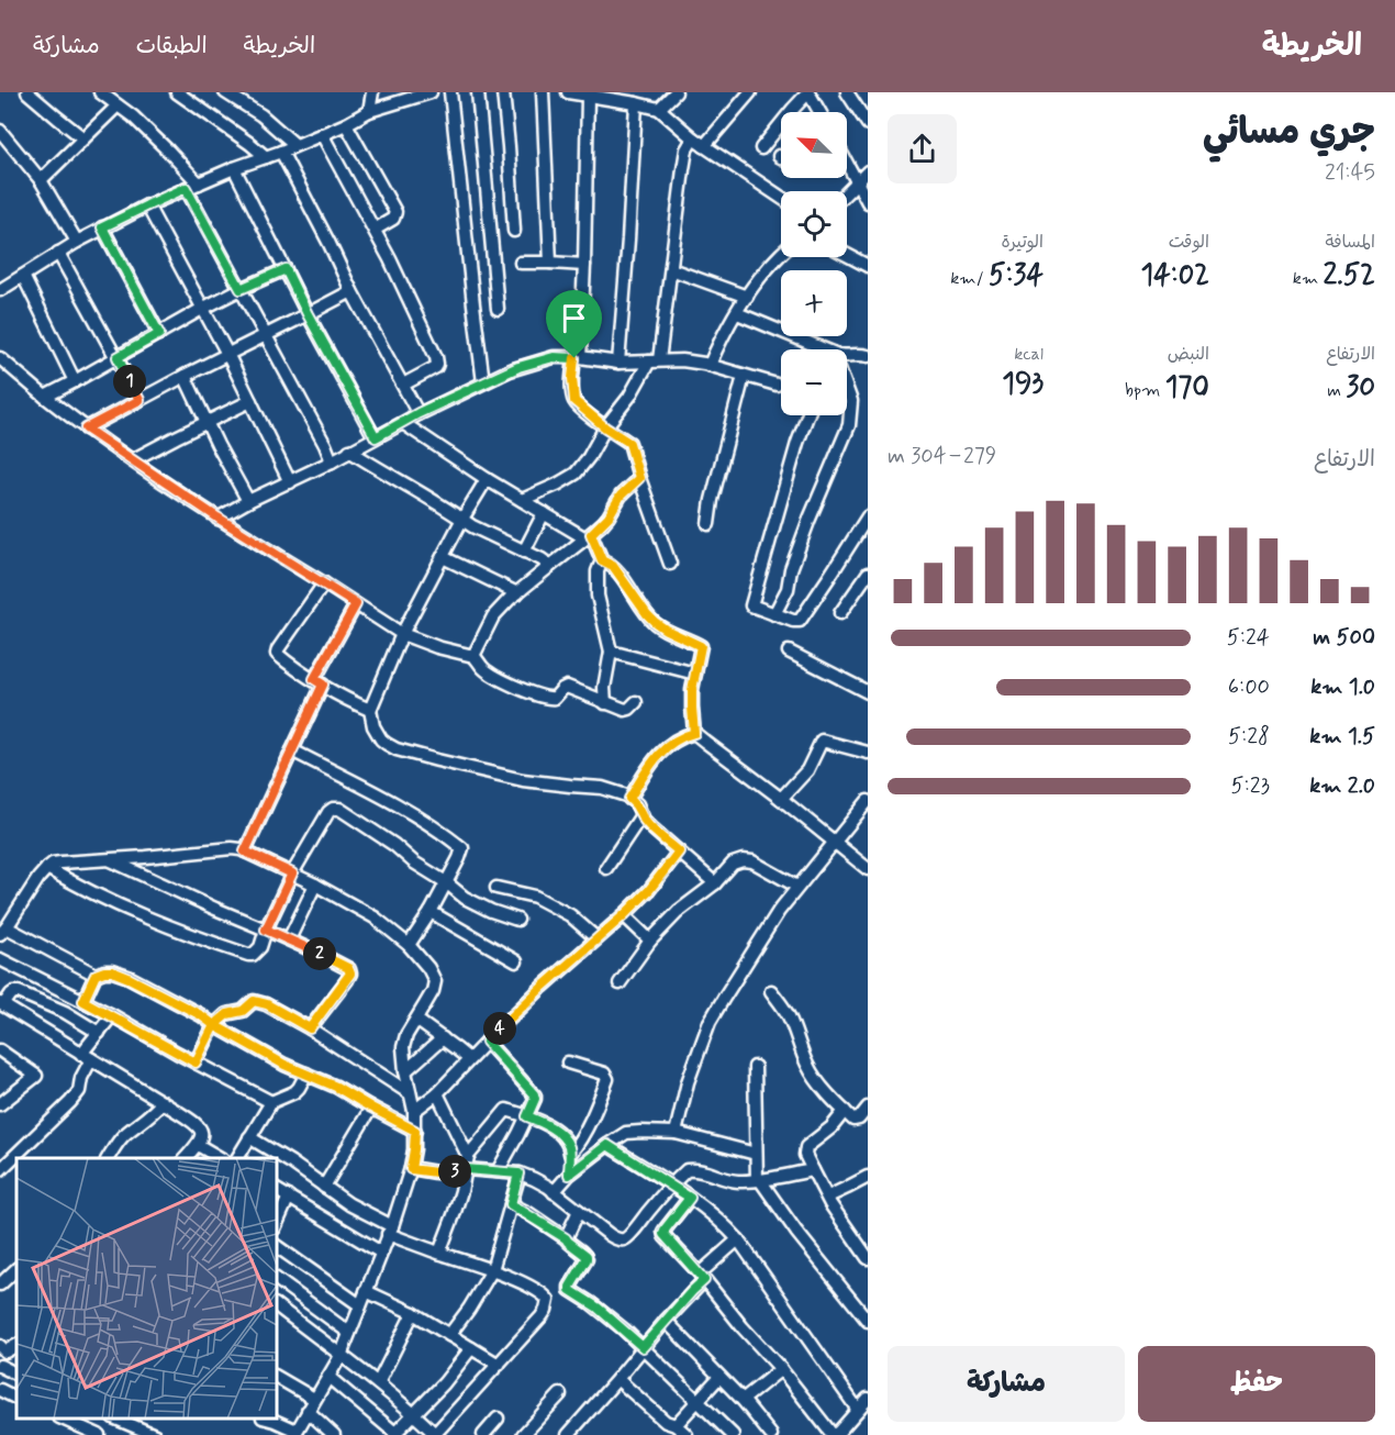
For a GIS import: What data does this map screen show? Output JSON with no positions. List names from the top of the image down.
{
  "north": "top left",
  "page": {
    "header": "الخريطة",
    "nav": ["الخريطة", "الطبقات", "مشاركة"],
    "heading": ["جري مسائي", "21:45"],
    "map_buttons": ["+", "−"],
    "stats": [
      ["المسافة", "2.52 km"],
      ["الوقت", "14:02"],
      ["الوتيرة", "5:34 /km"],
      ["الارتفاع", "30 m"],
      ["النبض", "170 bpm"],
      ["kcal", "193"]
    ],
    "pins": [
      "1",
      "2",
      "4",
      "3"
    ],
    "chart": ["الارتفاع", "279–304 m"],
    "list": [
      {
        "name": "500 m",
        "note": "5:24"
      },
      {
        "name": "1.0 km",
        "note": "6:00"
      },
      {
        "name": "1.5 km",
        "note": "5:28"
      },
      {
        "name": "2.0 km",
        "note": "5:23"
      }
    ],
    "buttons": ["حفظ", "مشاركة"]
  }
}
